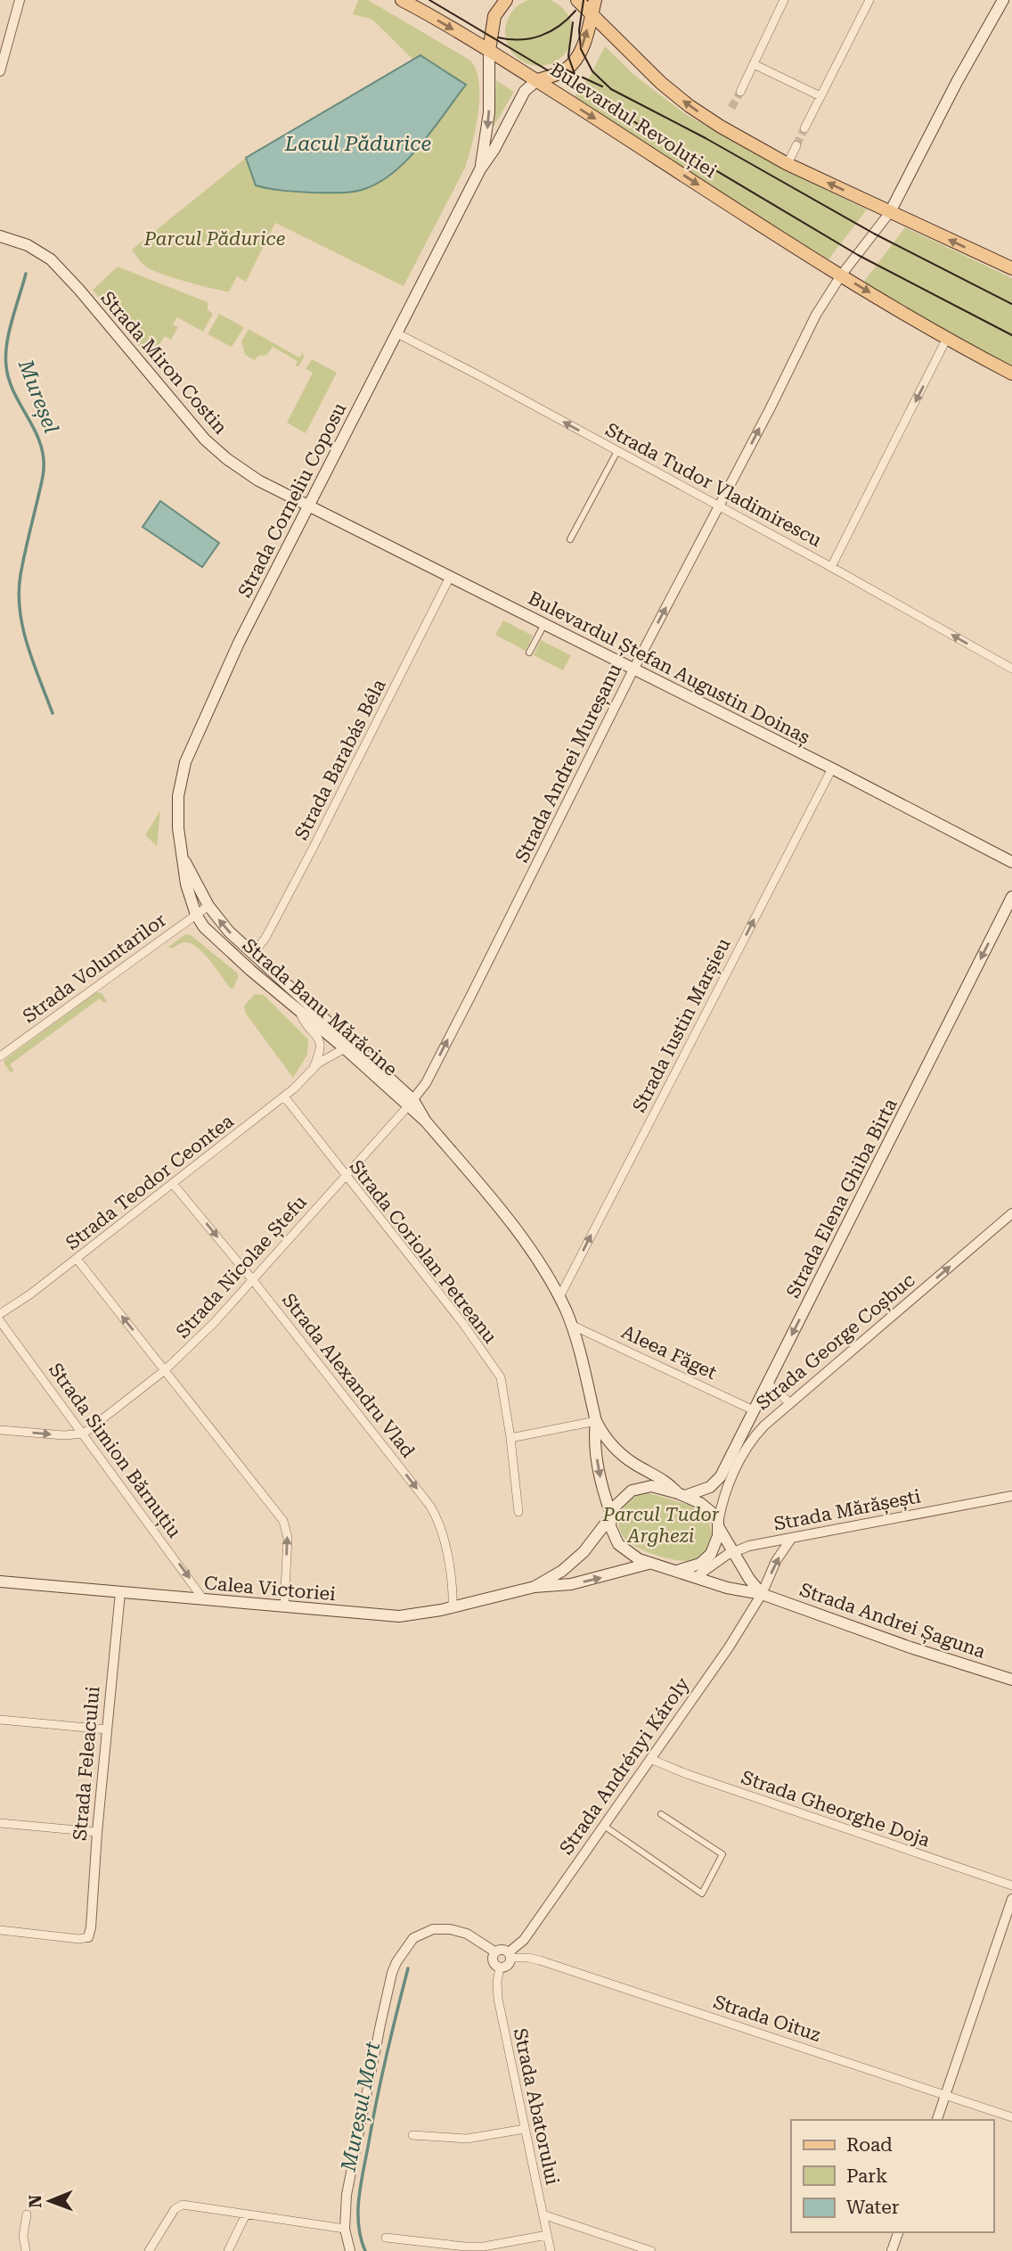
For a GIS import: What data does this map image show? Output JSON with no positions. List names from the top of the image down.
{
  "streets": {
    "main road": [
      "Bulevardul Revoluției",
      "Strada Miron Costin",
      "Strada Corneliu Coposu",
      "Bulevardul Ștefan Augustin Doinaș",
      "Strada Banu Mărăcine",
      "Strada Elena Ghiba Birta",
      "Calea Victoriei",
      "Strada Andrei Șaguna"
    ],
    "street": [
      "Strada Tudor Vladimirescu",
      "Strada Barabás Béla",
      "Strada Andrei Mureșanu",
      "Strada Voluntarilor",
      "Strada Iustin Marșieu",
      "Strada Teodor Ceontea",
      "Strada Coriolan Petreanu",
      "Strada Nicolae Ștefu",
      "Strada George Coșbuc",
      "Aleea Făget",
      "Strada Alexandru Vlad",
      "Strada Simion Bărnuțiu",
      "Strada Mărășești",
      "Strada Feleacului",
      "Strada Andrényi Károly",
      "Strada Gheorghe Doja",
      "Strada Oituz",
      "Strada Abatorului"
    ]
  },
  "crossings": [
    ["Bulevardul Revoluției", "Strada Corneliu Coposu"],
    ["Bulevardul Revoluției", "Strada Andrei Mureșanu"],
    ["Strada Miron Costin", "Strada Corneliu Coposu"],
    ["Strada Miron Costin", "Bulevardul Ștefan Augustin Doinaș"],
    ["Strada Tudor Vladimirescu", "Strada Corneliu Coposu"],
    ["Strada Tudor Vladimirescu", "Strada Andrei Mureșanu"],
    ["Strada Corneliu Coposu", "Bulevardul Ștefan Augustin Doinaș"],
    ["Strada Corneliu Coposu", "Strada Voluntarilor"],
    ["Strada Corneliu Coposu", "Strada Banu Mărăcine"],
    ["Bulevardul Ștefan Augustin Doinaș", "Strada Barabás Béla"],
    ["Bulevardul Ștefan Augustin Doinaș", "Strada Andrei Mureșanu"],
    ["Bulevardul Ștefan Augustin Doinaș", "Strada Iustin Marșieu"],
    ["Strada Barabás Béla", "Strada Banu Mărăcine"],
    ["Strada Andrei Mureșanu", "Strada Banu Mărăcine"],
    ["Strada Andrei Mureșanu", "Strada Nicolae Ștefu"],
    ["Strada Voluntarilor", "Strada Banu Mărăcine"],
    ["Strada Banu Mărăcine", "Strada Iustin Marșieu"],
    ["Strada Banu Mărăcine", "Strada Teodor Ceontea"],
    ["Strada Banu Mărăcine", "Strada Elena Ghiba Birta"],
    ["Strada Banu Mărăcine", "Strada Nicolae Ștefu"],
    ["Strada Banu Mărăcine", "Strada George Coșbuc"],
    ["Strada Banu Mărăcine", "Aleea Făget"],
    ["Strada Banu Mărăcine", "Calea Victoriei"],
    ["Strada Banu Mărăcine", "Strada Andrei Șaguna"],
    ["Strada Teodor Ceontea", "Strada Coriolan Petreanu"],
    ["Strada Teodor Ceontea", "Strada Alexandru Vlad"],
    ["Strada Elena Ghiba Birta", "Strada George Coșbuc"],
    ["Strada Elena Ghiba Birta", "Aleea Făget"],
    ["Strada Elena Ghiba Birta", "Calea Victoriei"],
    ["Strada Elena Ghiba Birta", "Strada Andrei Șaguna"],
    ["Strada Coriolan Petreanu", "Strada Nicolae Ștefu"],
    ["Strada Nicolae Ștefu", "Strada Alexandru Vlad"],
    ["Strada Nicolae Ștefu", "Strada Simion Bărnuțiu"],
    ["Strada George Coșbuc", "Calea Victoriei"],
    ["Strada George Coșbuc", "Strada Andrei Șaguna"],
    ["Strada Alexandru Vlad", "Calea Victoriei"],
    ["Strada Simion Bărnuțiu", "Calea Victoriei"],
    ["Strada Mărășești", "Strada Andrei Șaguna"],
    ["Calea Victoriei", "Strada Andrei Șaguna"],
    ["Calea Victoriei", "Strada Feleacului"],
    ["Strada Andrei Șaguna", "Strada Andrényi Károly"],
    ["Strada Andrényi Károly", "Strada Gheorghe Doja"],
    ["Strada Andrényi Károly", "Strada Oituz"],
    ["Strada Andrényi Károly", "Strada Abatorului"],
    ["Strada Oituz", "Strada Abatorului"]
  ],
  "one_way": [
    "Strada Tudor Vladimirescu",
    "Strada Andrei Mureșanu",
    "Strada Iustin Marșieu",
    "Strada Elena Ghiba Birta",
    "Strada George Coșbuc",
    "Strada Alexandru Vlad",
    "Strada Simion Bărnuțiu"
  ],
  "water": ["Lacul Pădurice", "Mureșel", "Mureșul Mort"],
  "parks": ["Parcul Pădurice", "Parcul Tudor Arghezi"],
  "legend": ["Road", "Park", "Water"],
  "north": "left"
}
